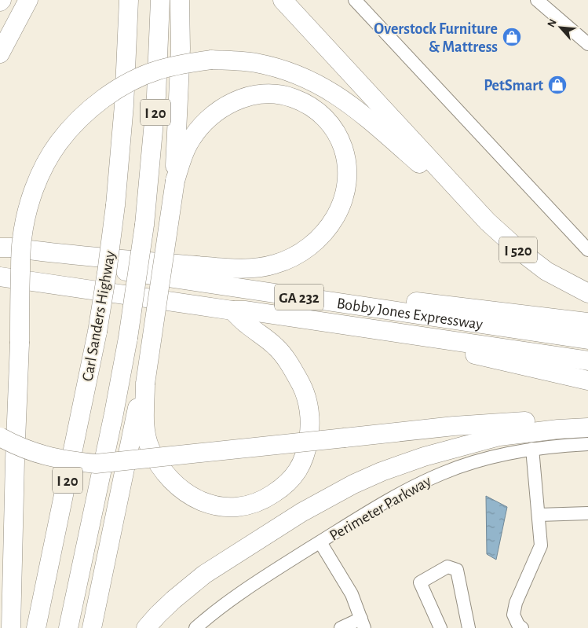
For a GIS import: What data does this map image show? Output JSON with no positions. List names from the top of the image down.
{
  "streets": {
    "highway": [
      "I 20",
      "I 520",
      "GA 232",
      "Bobby Jones Expressway",
      "Carl Sanders Highway"
    ],
    "street": ["Perimeter Parkway"]
  },
  "places": {
    "shop": ["Overstock Furniture & Mattress", "PetSmart"]
  },
  "north": "top left"
}
